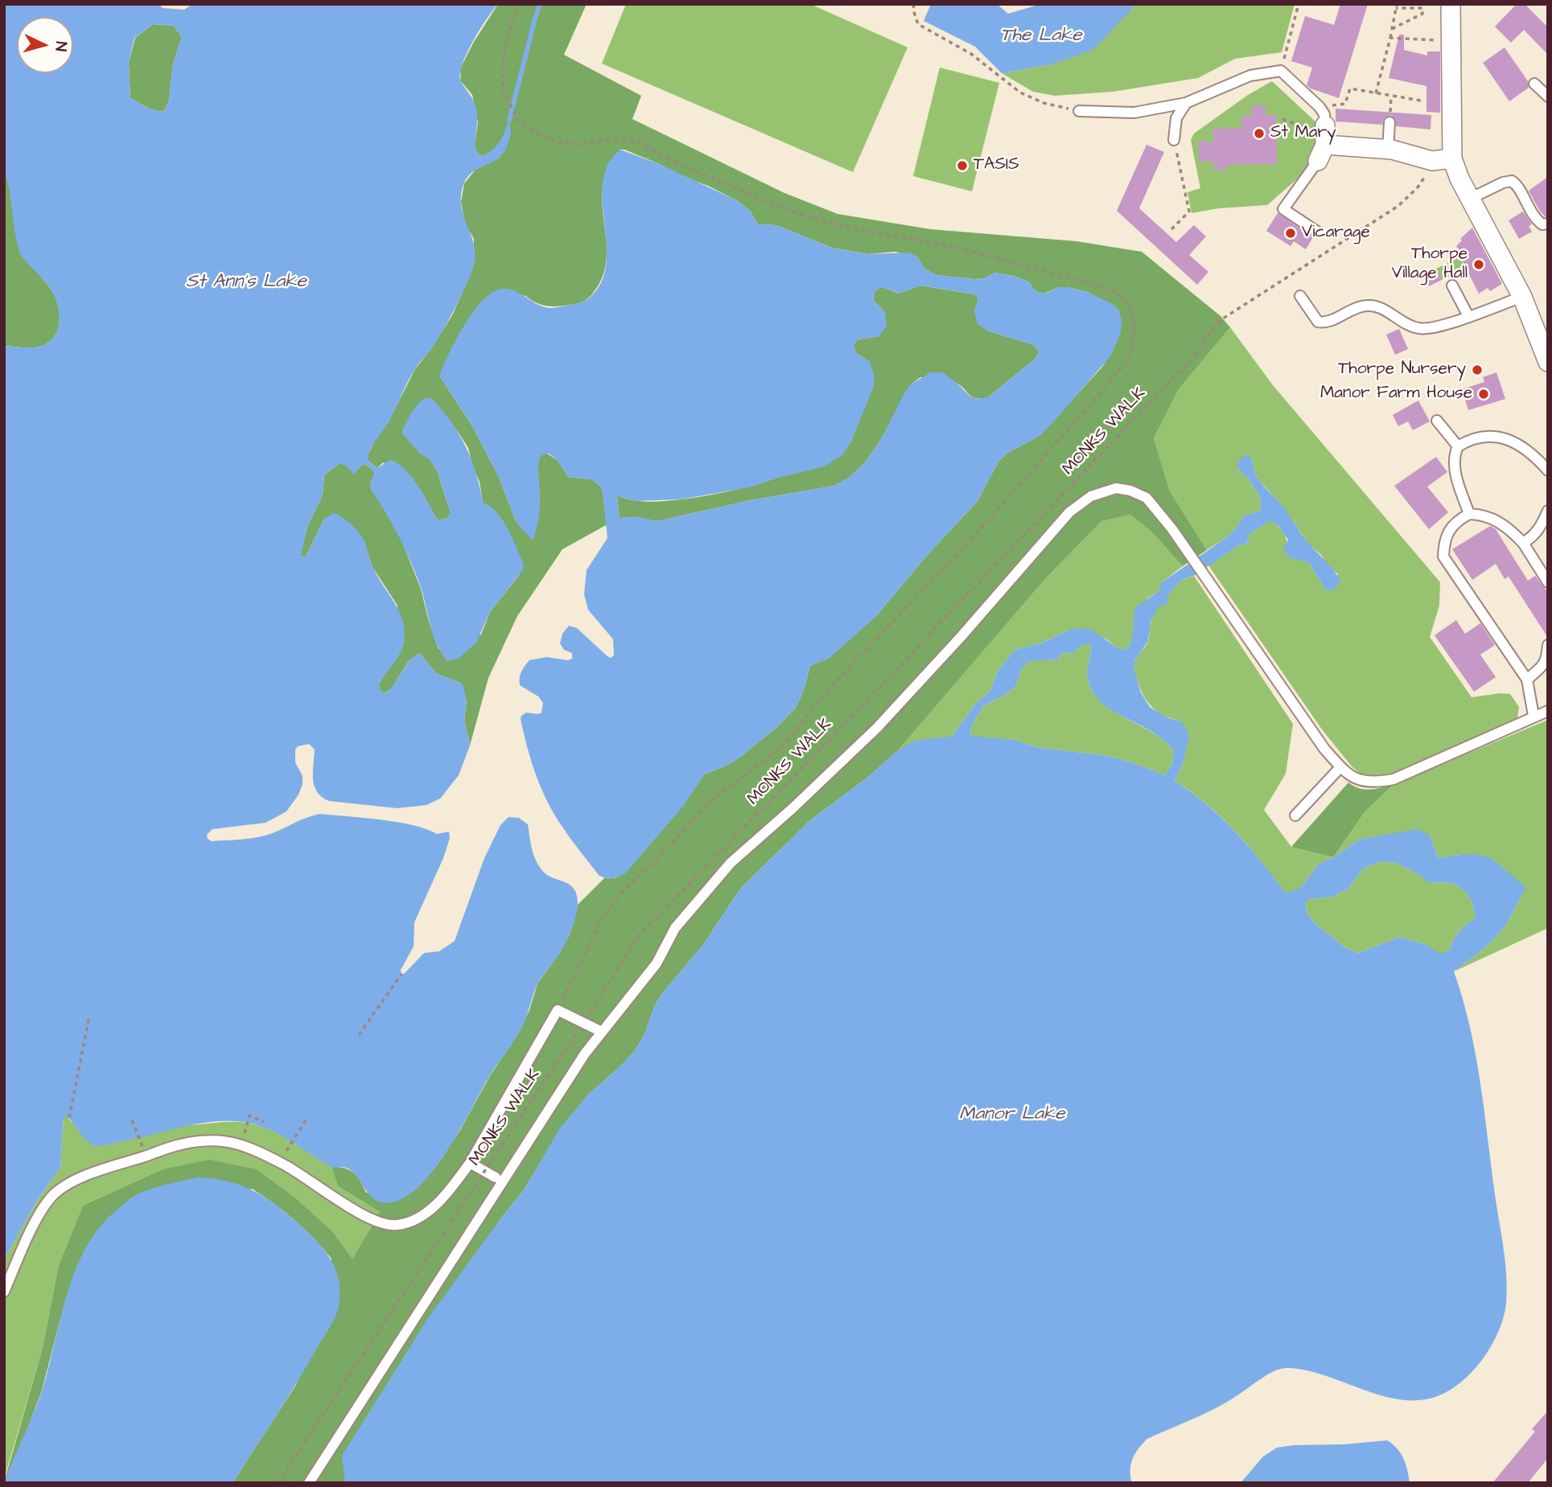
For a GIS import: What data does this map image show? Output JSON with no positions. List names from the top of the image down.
{
  "streets": {
    "path": ["MONKS WALK"]
  },
  "water": ["The Lake", "St Ann's Lake", "Manor Lake"],
  "places": [
    "St Mary",
    "TASIS",
    "Vicarage",
    "Thorpe Village Hall",
    "Thorpe Nursery",
    "Manor Farm House"
  ],
  "north": "right"
}
